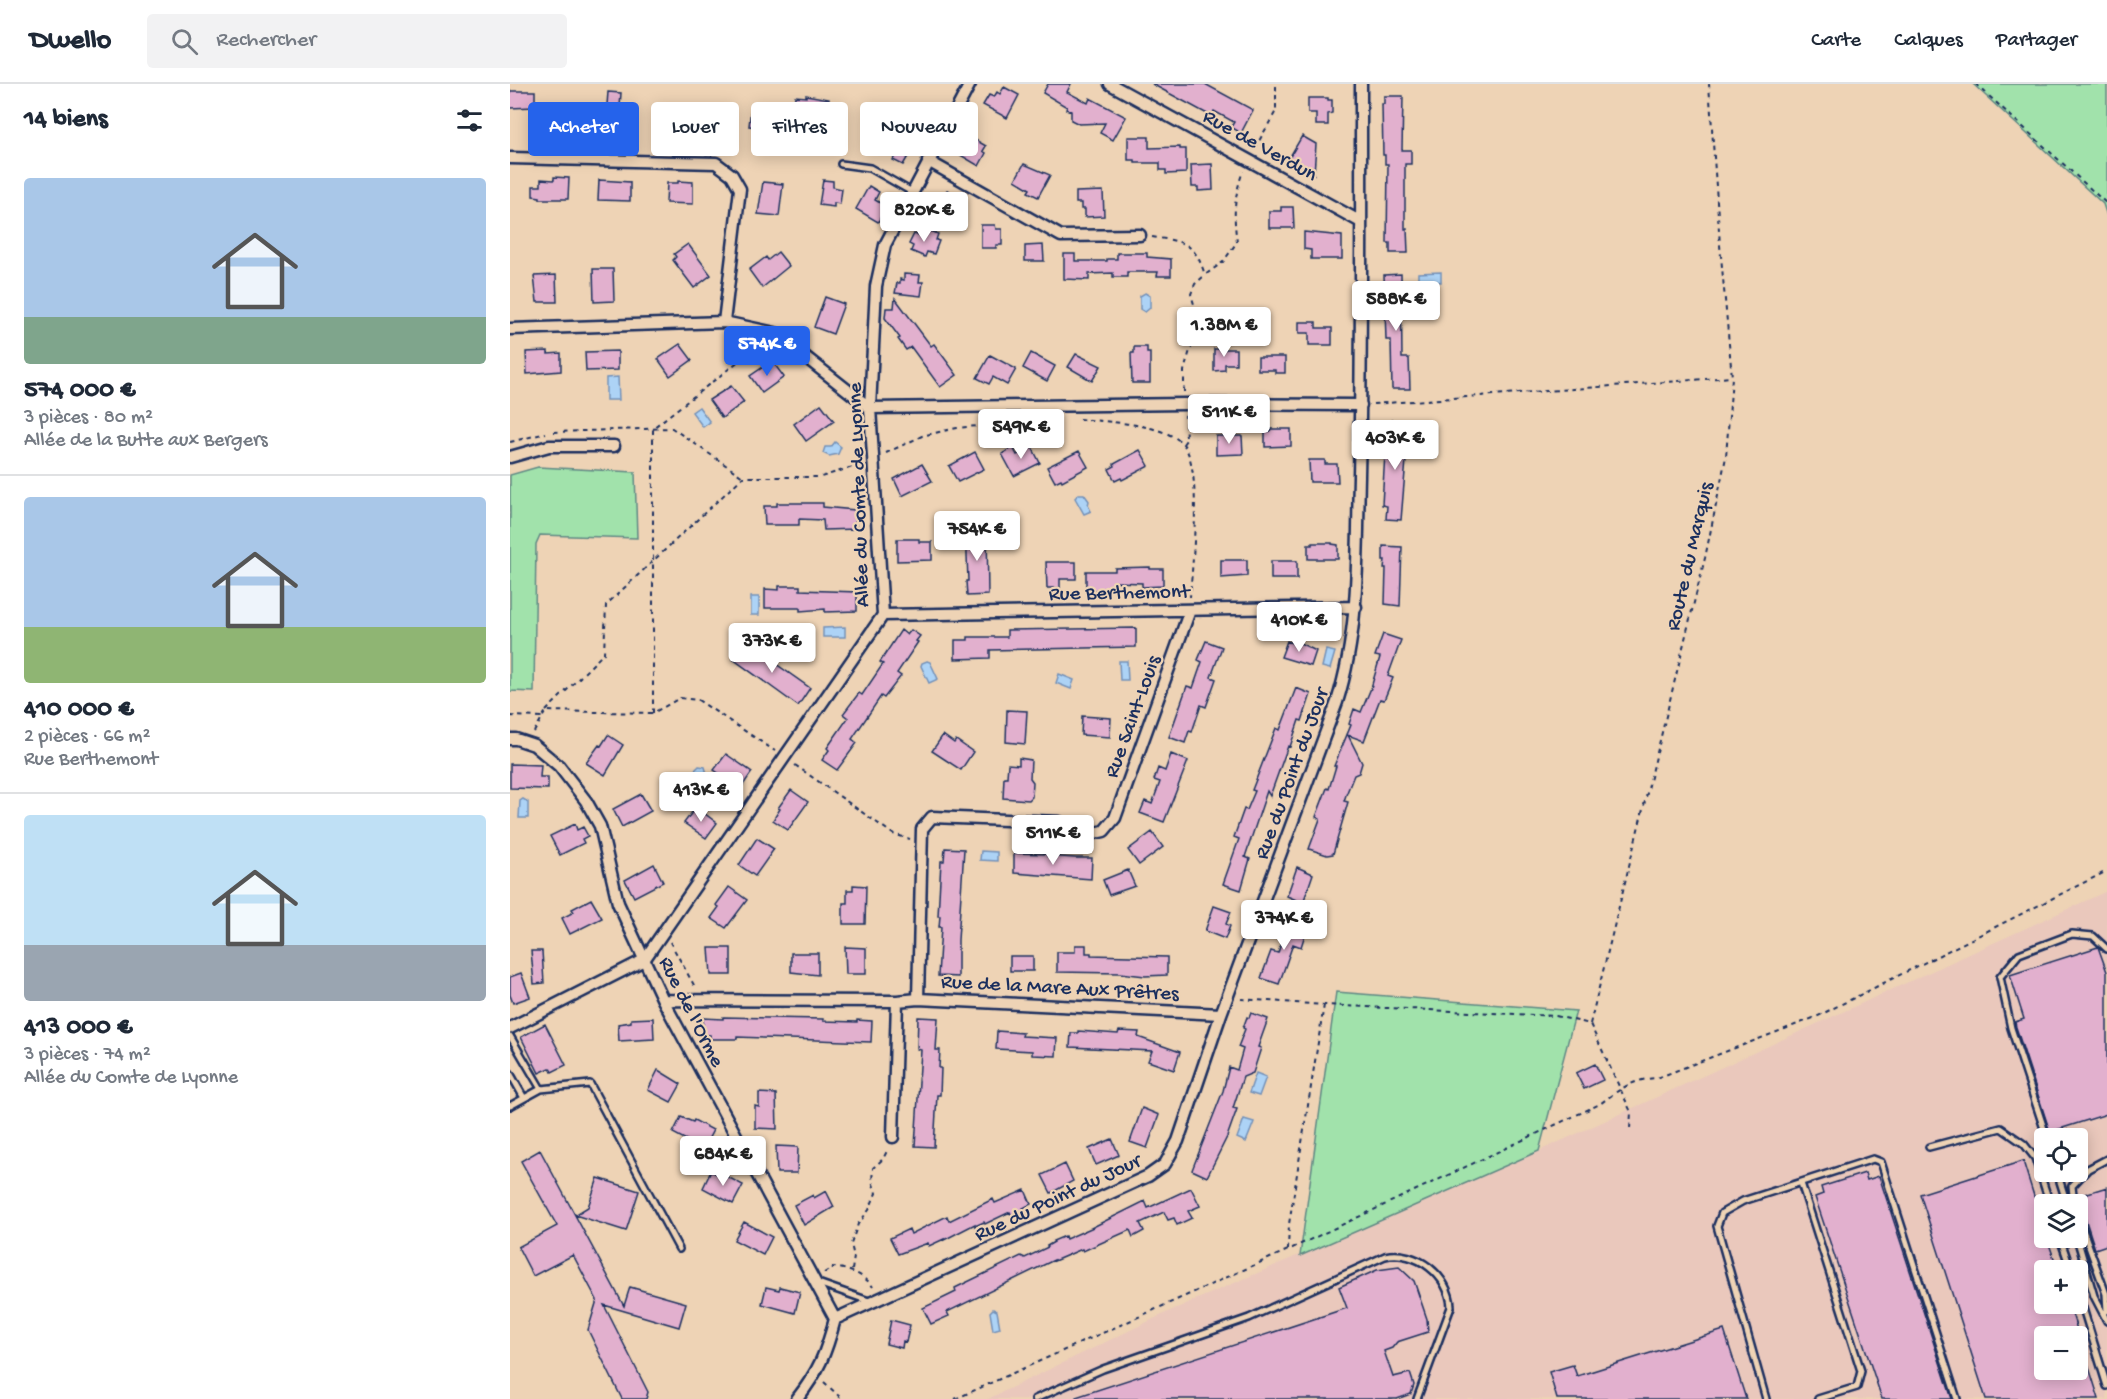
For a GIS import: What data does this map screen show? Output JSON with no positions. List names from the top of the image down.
{
  "streets": {
    "street": [
      "Rue de Verdun",
      "Allée du Comte de Lyonne",
      "Rue Berthemont",
      "Rue Saint-Louis",
      "Rue du Point du Jour",
      "Rue de la Mare Aux Prêtres",
      "Rue de l'Orme"
    ],
    "path": ["Route du Marquis"]
  },
  "crossings": [
    ["Rue de Verdun", "Rue du Point du Jour"],
    ["Allée du Comte de Lyonne", "Rue Berthemont"],
    ["Allée du Comte de Lyonne", "Rue de l'Orme"],
    ["Rue Berthemont", "Rue Saint-Louis"],
    ["Rue Berthemont", "Rue du Point du Jour"],
    ["Rue Saint-Louis", "Rue de la Mare Aux Prêtres"],
    ["Rue du Point du Jour", "Rue de la Mare Aux Prêtres"],
    ["Rue du Point du Jour", "Rue de l'Orme"],
    ["Rue de la Mare Aux Prêtres", "Rue de l'Orme"]
  ],
  "page": {
    "header": "Dwello",
    "search": "Rechercher",
    "nav": ["Carte", "Calques", "Partager"],
    "heading": "14 biens",
    "chip": [
      "Acheter",
      "Louer",
      "Filtres",
      "Nouveau"
    ],
    "list": [
      {
        "name": "574 000 €",
        "note": "3 pièces · 80 m² · Allée de la Butte aux Bergers"
      },
      {
        "name": "410 000 €",
        "note": "2 pièces · 66 m² · Rue Berthemont"
      },
      {
        "name": "413 000 €",
        "note": "3 pièces · 74 m² · Allée du Comte de Lyonne"
      }
    ],
    "price": [
      "820K €",
      "588K €",
      "1.38M €",
      "574K €",
      "511K €",
      "549K €",
      "403K €",
      "754K €",
      "410K €",
      "373K €",
      "413K €",
      "511K €",
      "374K €",
      "684K €"
    ],
    "map_buttons": ["+", "−"]
  }
}
